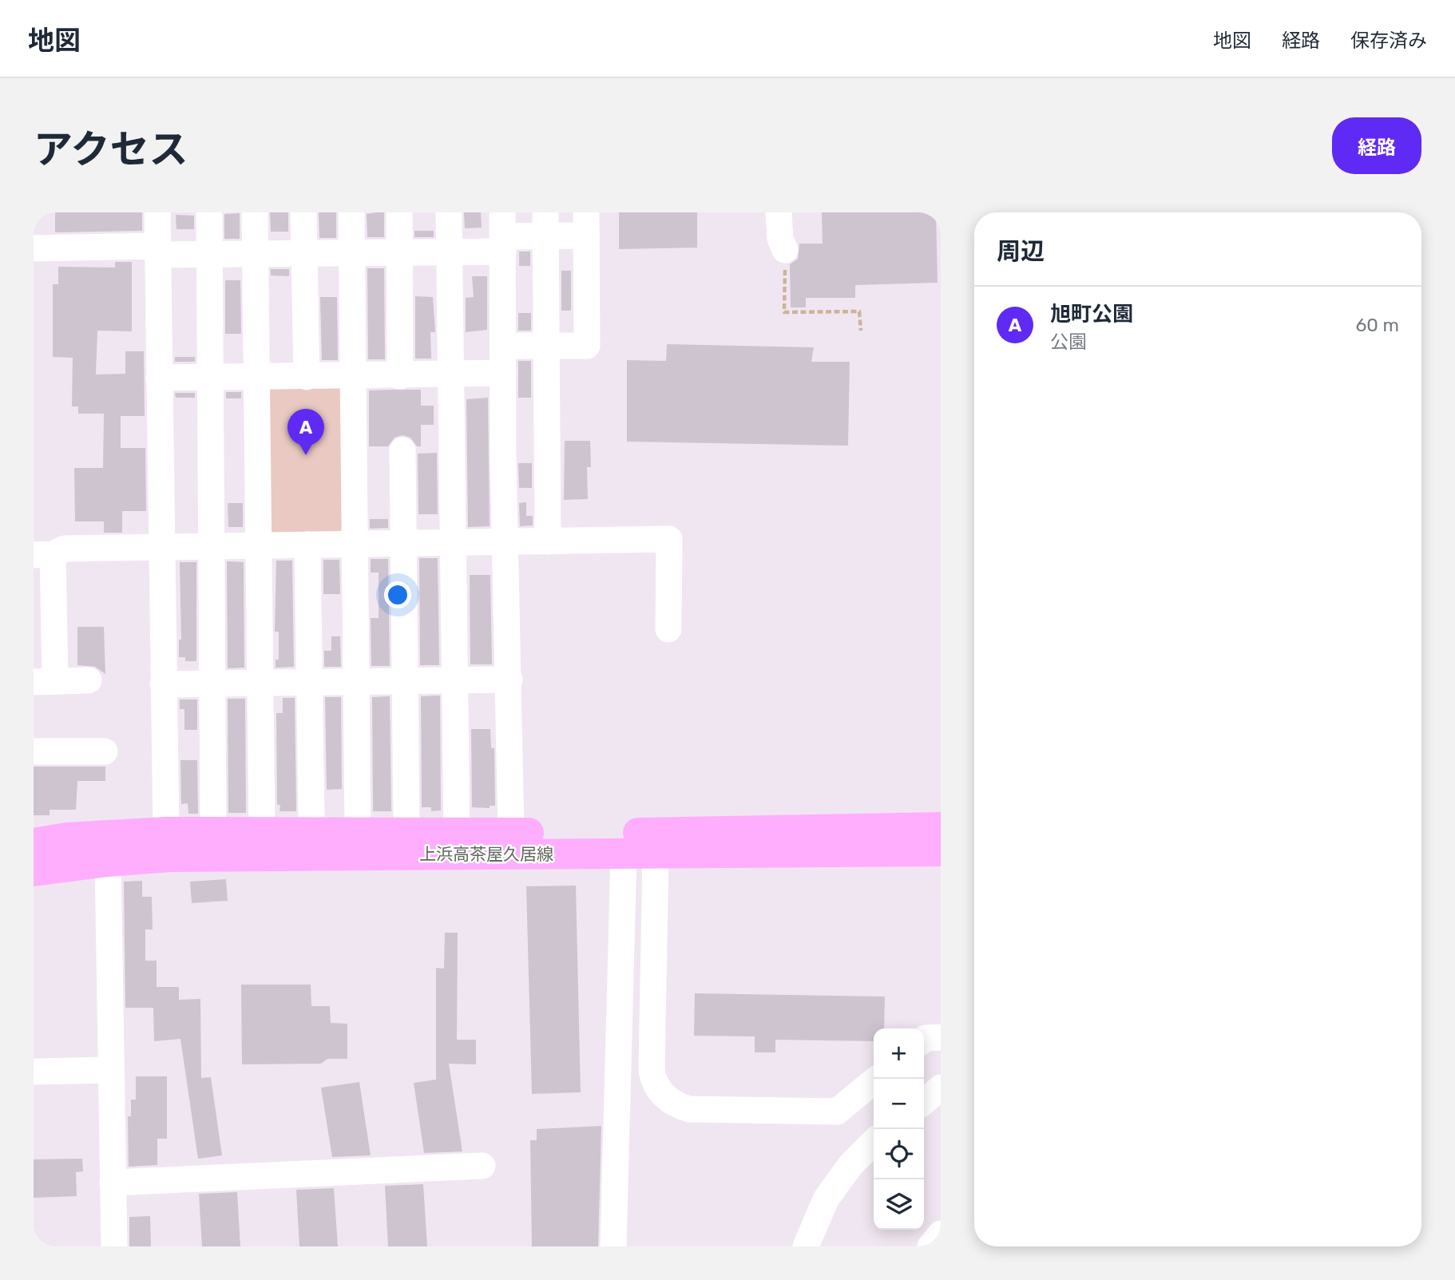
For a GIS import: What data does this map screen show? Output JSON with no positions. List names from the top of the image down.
{
  "streets": {
    "main road": ["上浜高茶屋久居線"]
  },
  "page": {
    "header": "地図",
    "nav": ["地図", "経路", "保存済み"],
    "title": "アクセス",
    "buttons": "経路",
    "heading": "周辺",
    "list": [
      {
        "mark": "A",
        "name": "旭町公園",
        "note": "公園",
        "value": "60 m"
      }
    ],
    "pins": "A",
    "map_buttons": ["+", "−"]
  }
}
